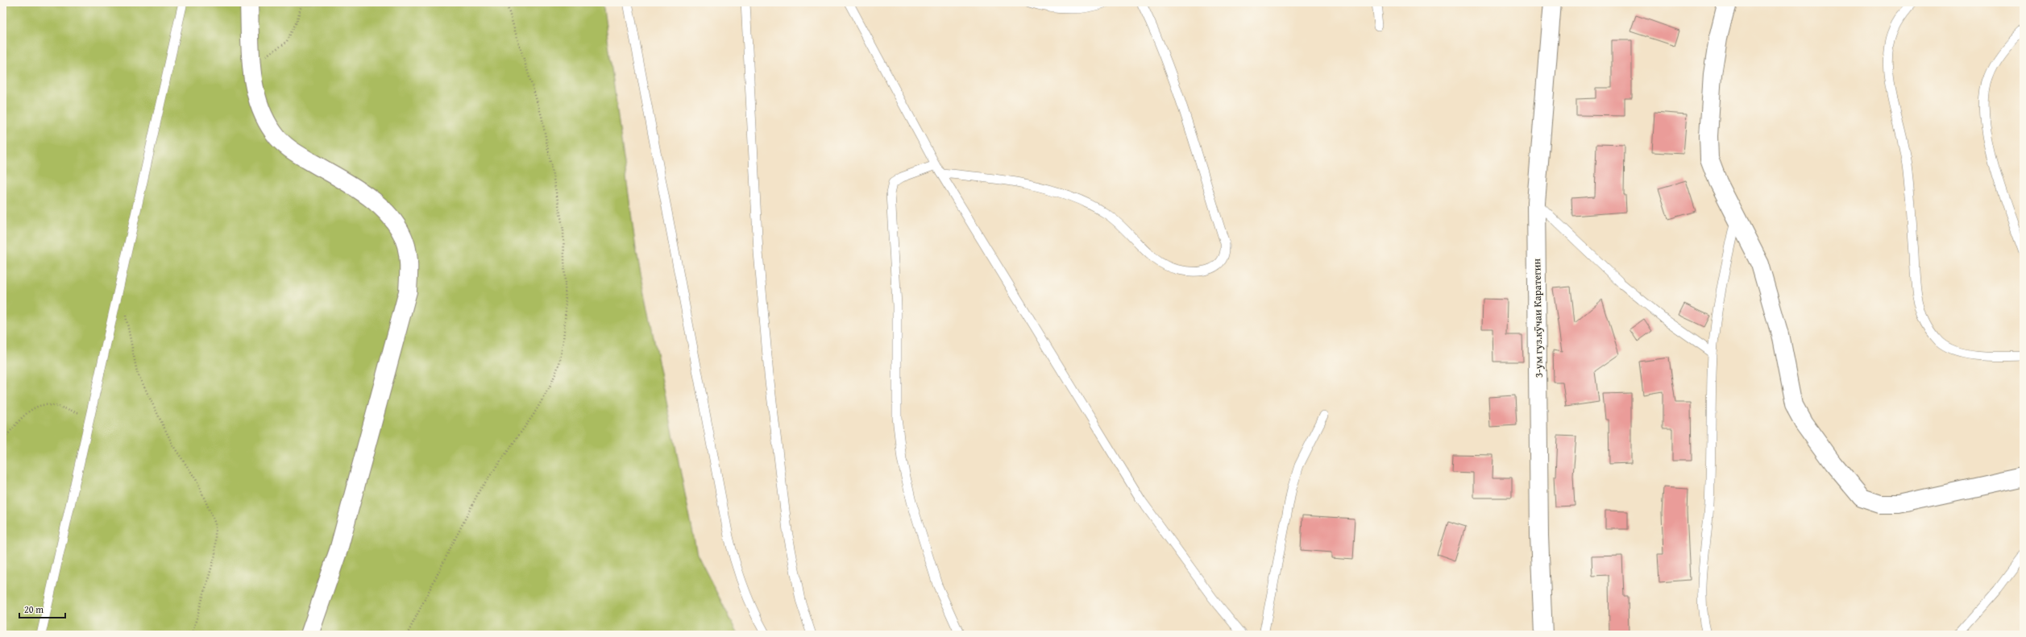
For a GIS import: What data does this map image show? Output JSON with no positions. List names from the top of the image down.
{
  "streets": {
    "street": ["3-ум гуз.кӯчаи Каратегин"]
  },
  "scale_bar": "20 m"
}
